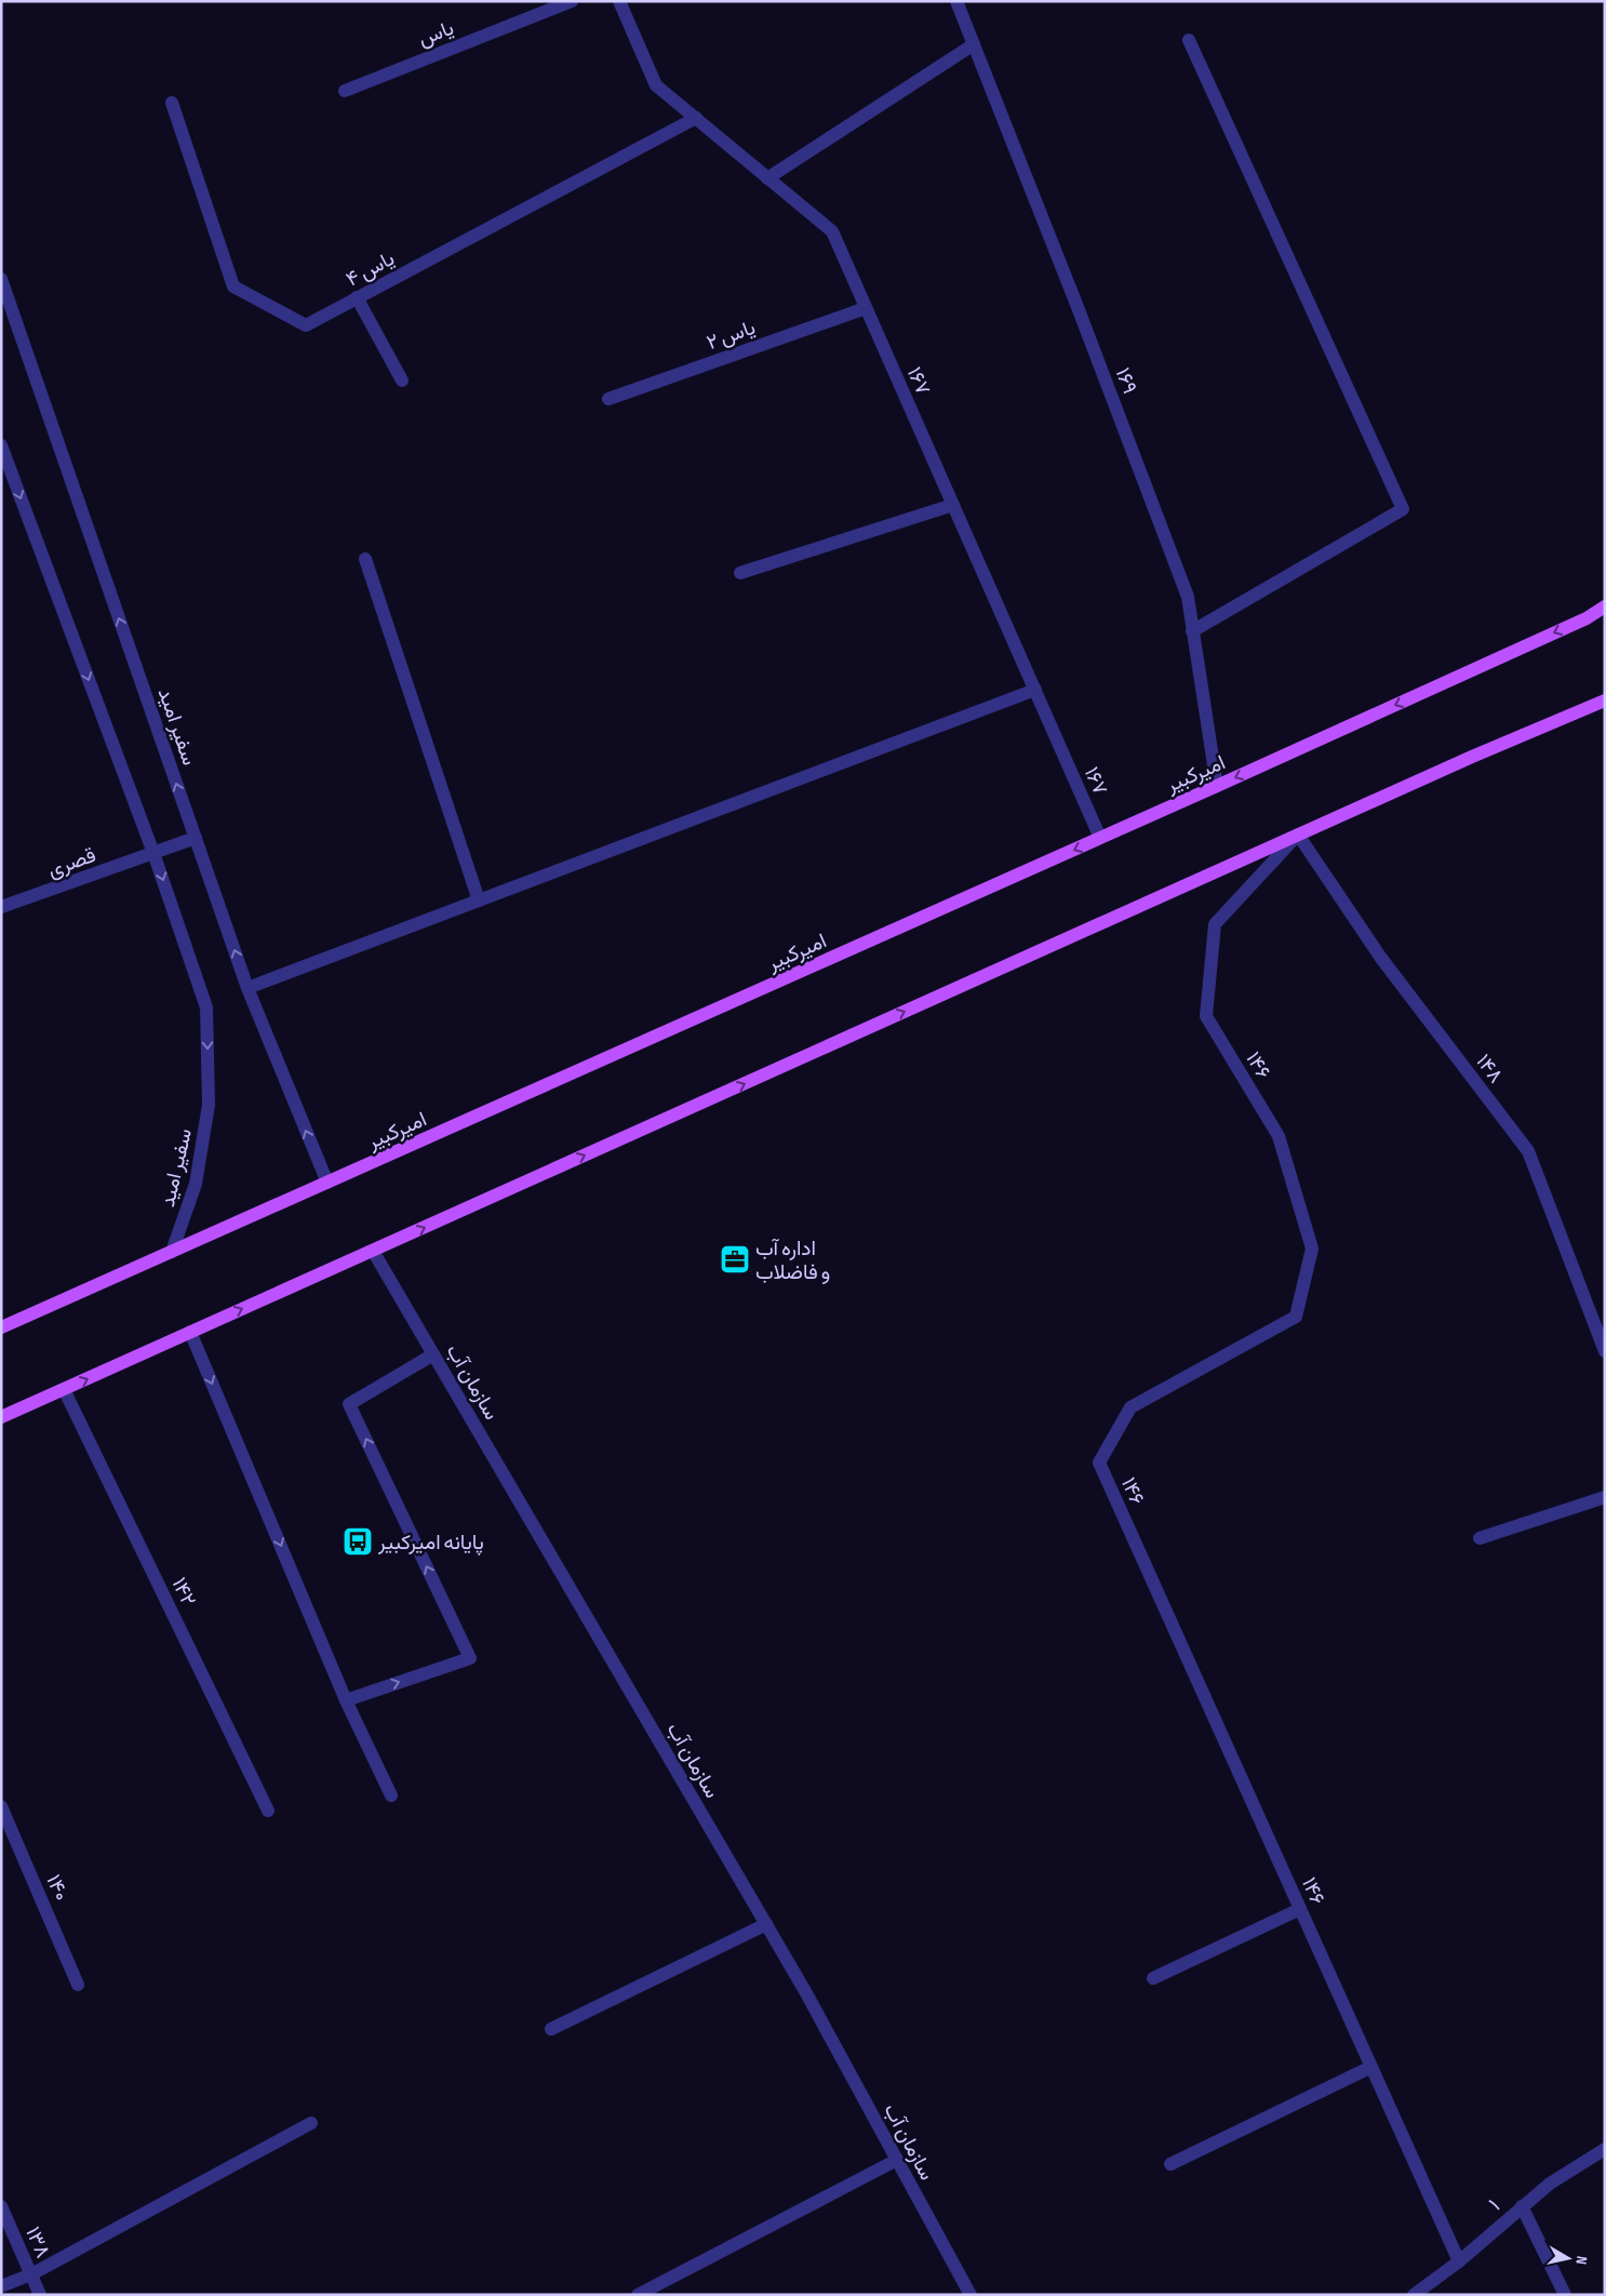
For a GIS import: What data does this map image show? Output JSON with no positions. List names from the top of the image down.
{
  "streets": {
    "main road": ["امیرکبیر"],
    "street": [
      "یاس",
      "یاس ۴",
      "یاس ۲",
      "۱۶۷",
      "۱۶۹",
      "سفیر امید",
      "قصری",
      "۱۴۶",
      "۱۴۸",
      "سازمان آب",
      "۱۴۲",
      "۱۴۰",
      "۱",
      "۱۳۸"
    ]
  },
  "crossings": [
    ["یاس ۴", "۱۶۷"],
    ["یاس ۲", "۱۶۷"],
    ["۱۶۷", "امیرکبیر"],
    ["۱۶۹", "امیرکبیر"],
    ["سفیر امید", "امیرکبیر"],
    ["سفیر امید", "قصری"],
    ["۱۴۶", "۱۴۸"],
    ["۱۴۶", "۱"]
  ],
  "places": {
    "office": ["اداره آب و فاضلاب"],
    "bus stop": ["پایانه امیرکبیر"]
  },
  "north": "right"
}
